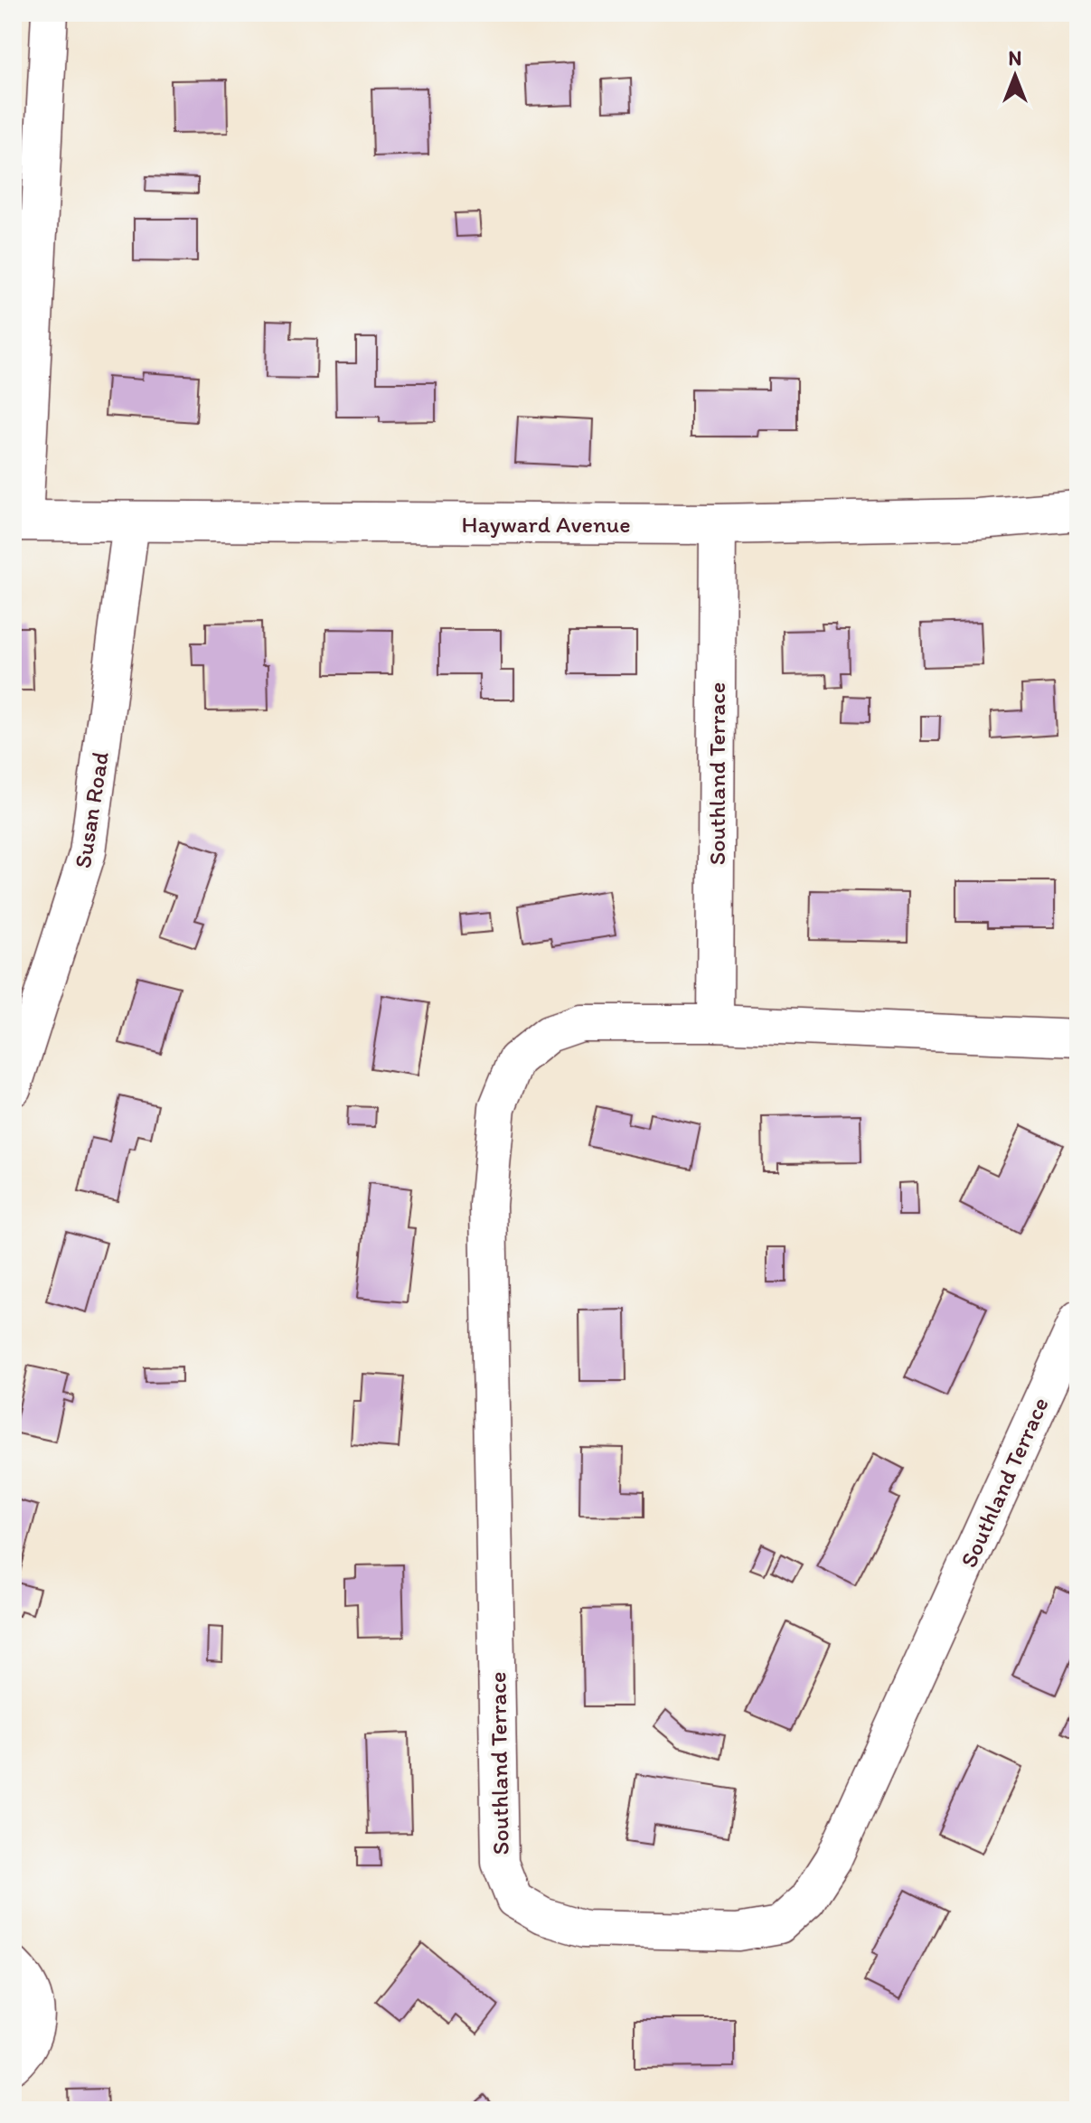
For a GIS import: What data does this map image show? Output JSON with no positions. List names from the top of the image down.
{
  "streets": {
    "main road": ["Hayward Avenue"],
    "street": ["Southland Terrace", "Susan Road"]
  },
  "crossings": [
    ["Hayward Avenue", "Southland Terrace"],
    ["Hayward Avenue", "Susan Road"]
  ],
  "north": "top"
}
